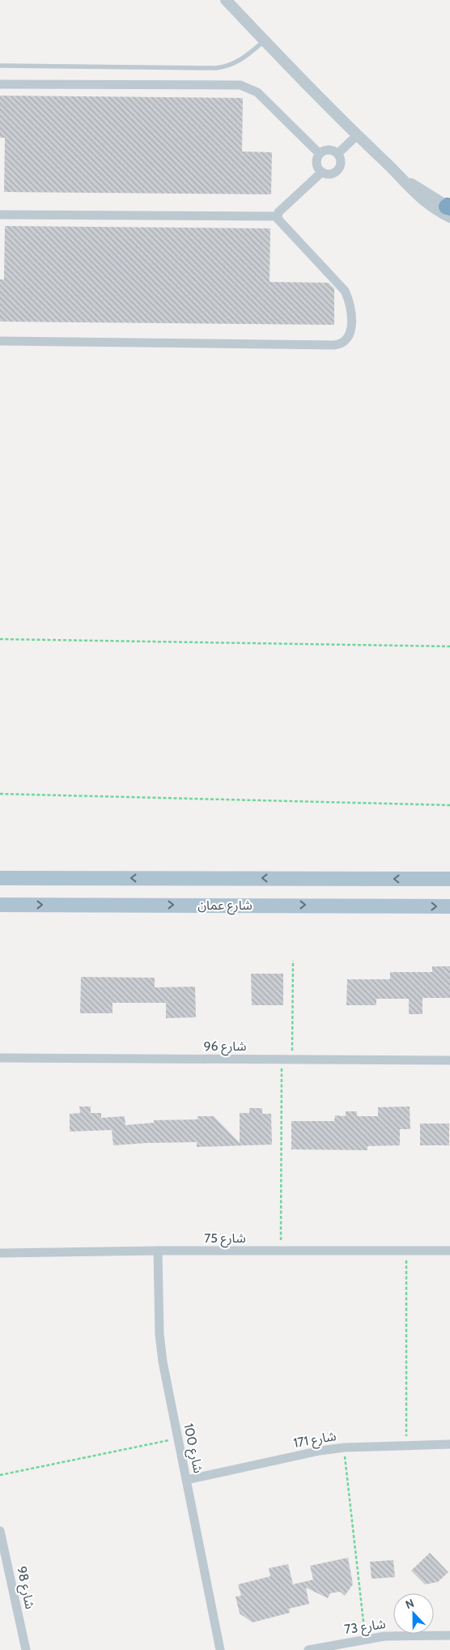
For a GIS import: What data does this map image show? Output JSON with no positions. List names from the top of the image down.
{
  "streets": {
    "main road": ["شارع عمان"],
    "street": [
      "شارع 96",
      "شارع 75",
      "شارع 171",
      "شارع 100",
      "شارع 98",
      "شارع 73"
    ]
  },
  "crossings": [
    ["شارع 75", "شارع 100"],
    ["شارع 171", "شارع 100"]
  ],
  "north": "top"
}
